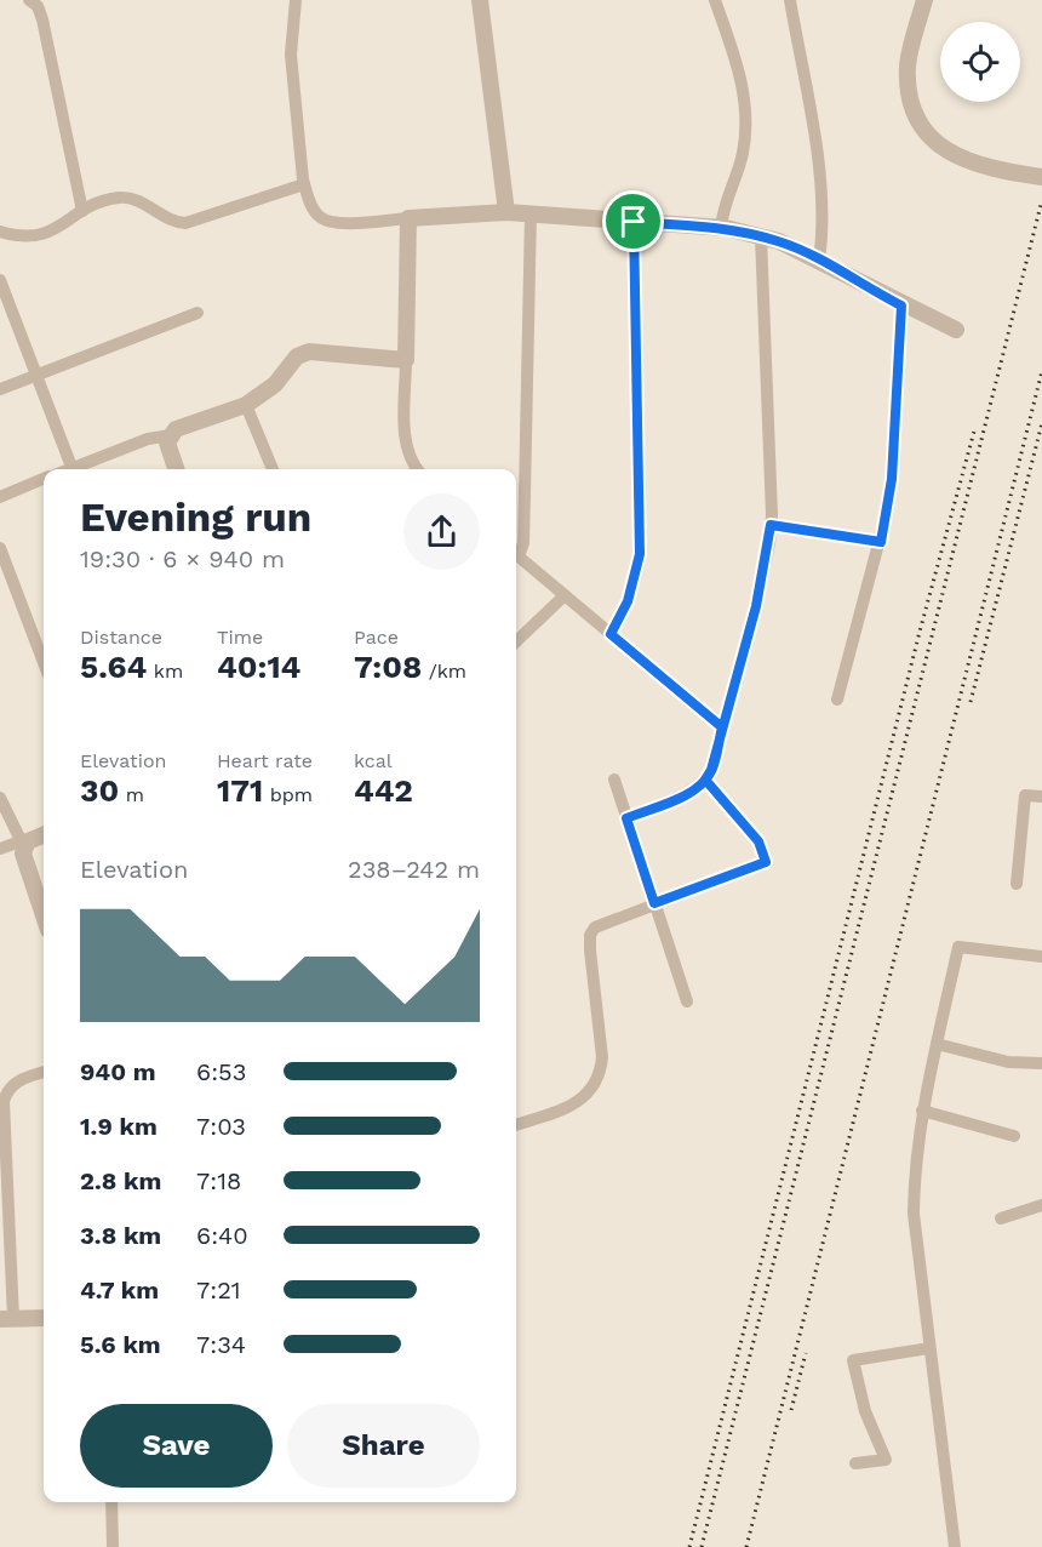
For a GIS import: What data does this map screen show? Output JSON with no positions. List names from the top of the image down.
{
  "page": {
    "heading": ["Evening run", "19:30 · 6 × 940 m"],
    "stats": [
      ["Distance", "5.64 km"],
      ["Time", "40:14"],
      ["Pace", "7:08 /km"],
      ["Elevation", "30 m"],
      ["Heart rate", "171 bpm"],
      ["kcal", "442"]
    ],
    "chart": ["Elevation", "238–242 m"],
    "list": [
      {
        "name": "940 m",
        "note": "6:53"
      },
      {
        "name": "1.9 km",
        "note": "7:03"
      },
      {
        "name": "2.8 km",
        "note": "7:18"
      },
      {
        "name": "3.8 km",
        "note": "6:40"
      },
      {
        "name": "4.7 km",
        "note": "7:21"
      },
      {
        "name": "5.6 km",
        "note": "7:34"
      }
    ],
    "buttons": ["Save", "Share"]
  }
}
